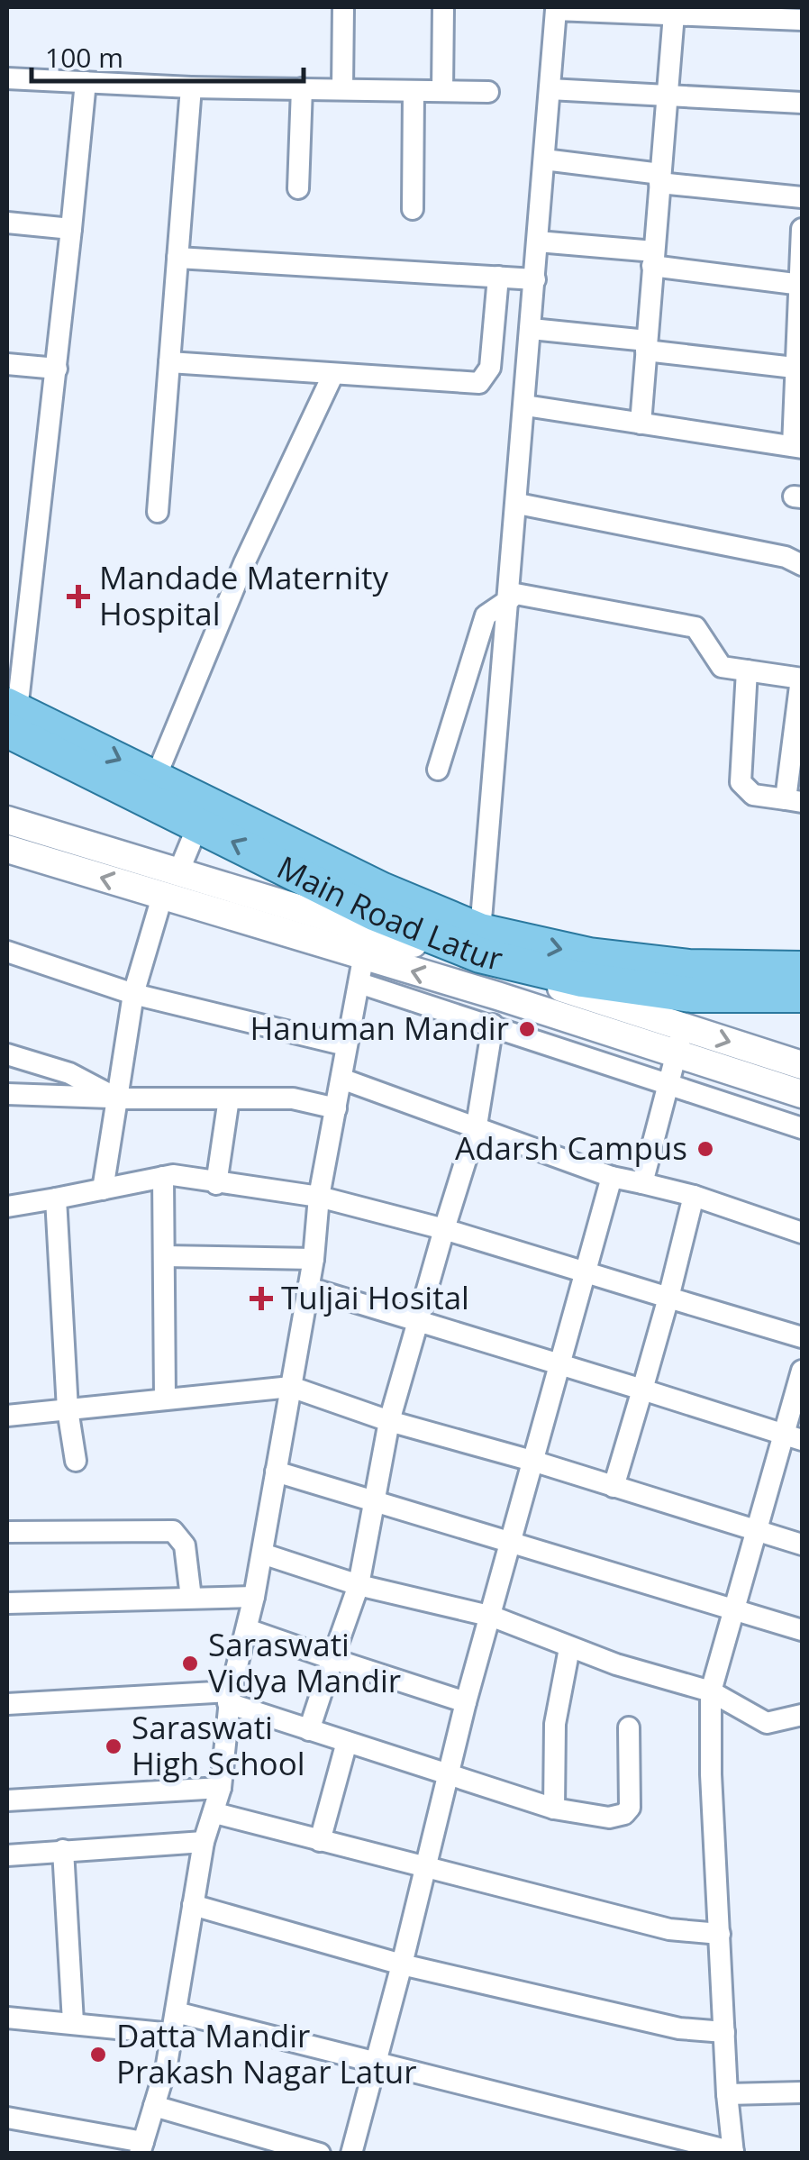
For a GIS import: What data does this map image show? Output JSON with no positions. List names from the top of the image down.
{
  "streets": {
    "main road": ["Main Road Latur"]
  },
  "places": {
    "health": ["Mandade Maternity Hospital", "Tuljai Hosital"],
    "other": [
      "Hanuman Mandir",
      "Adarsh Campus",
      "Saraswati Vidya Mandir",
      "Saraswati High School",
      "Datta Mandir Prakash Nagar Latur"
    ]
  },
  "scale_bar": "100 m"
}
